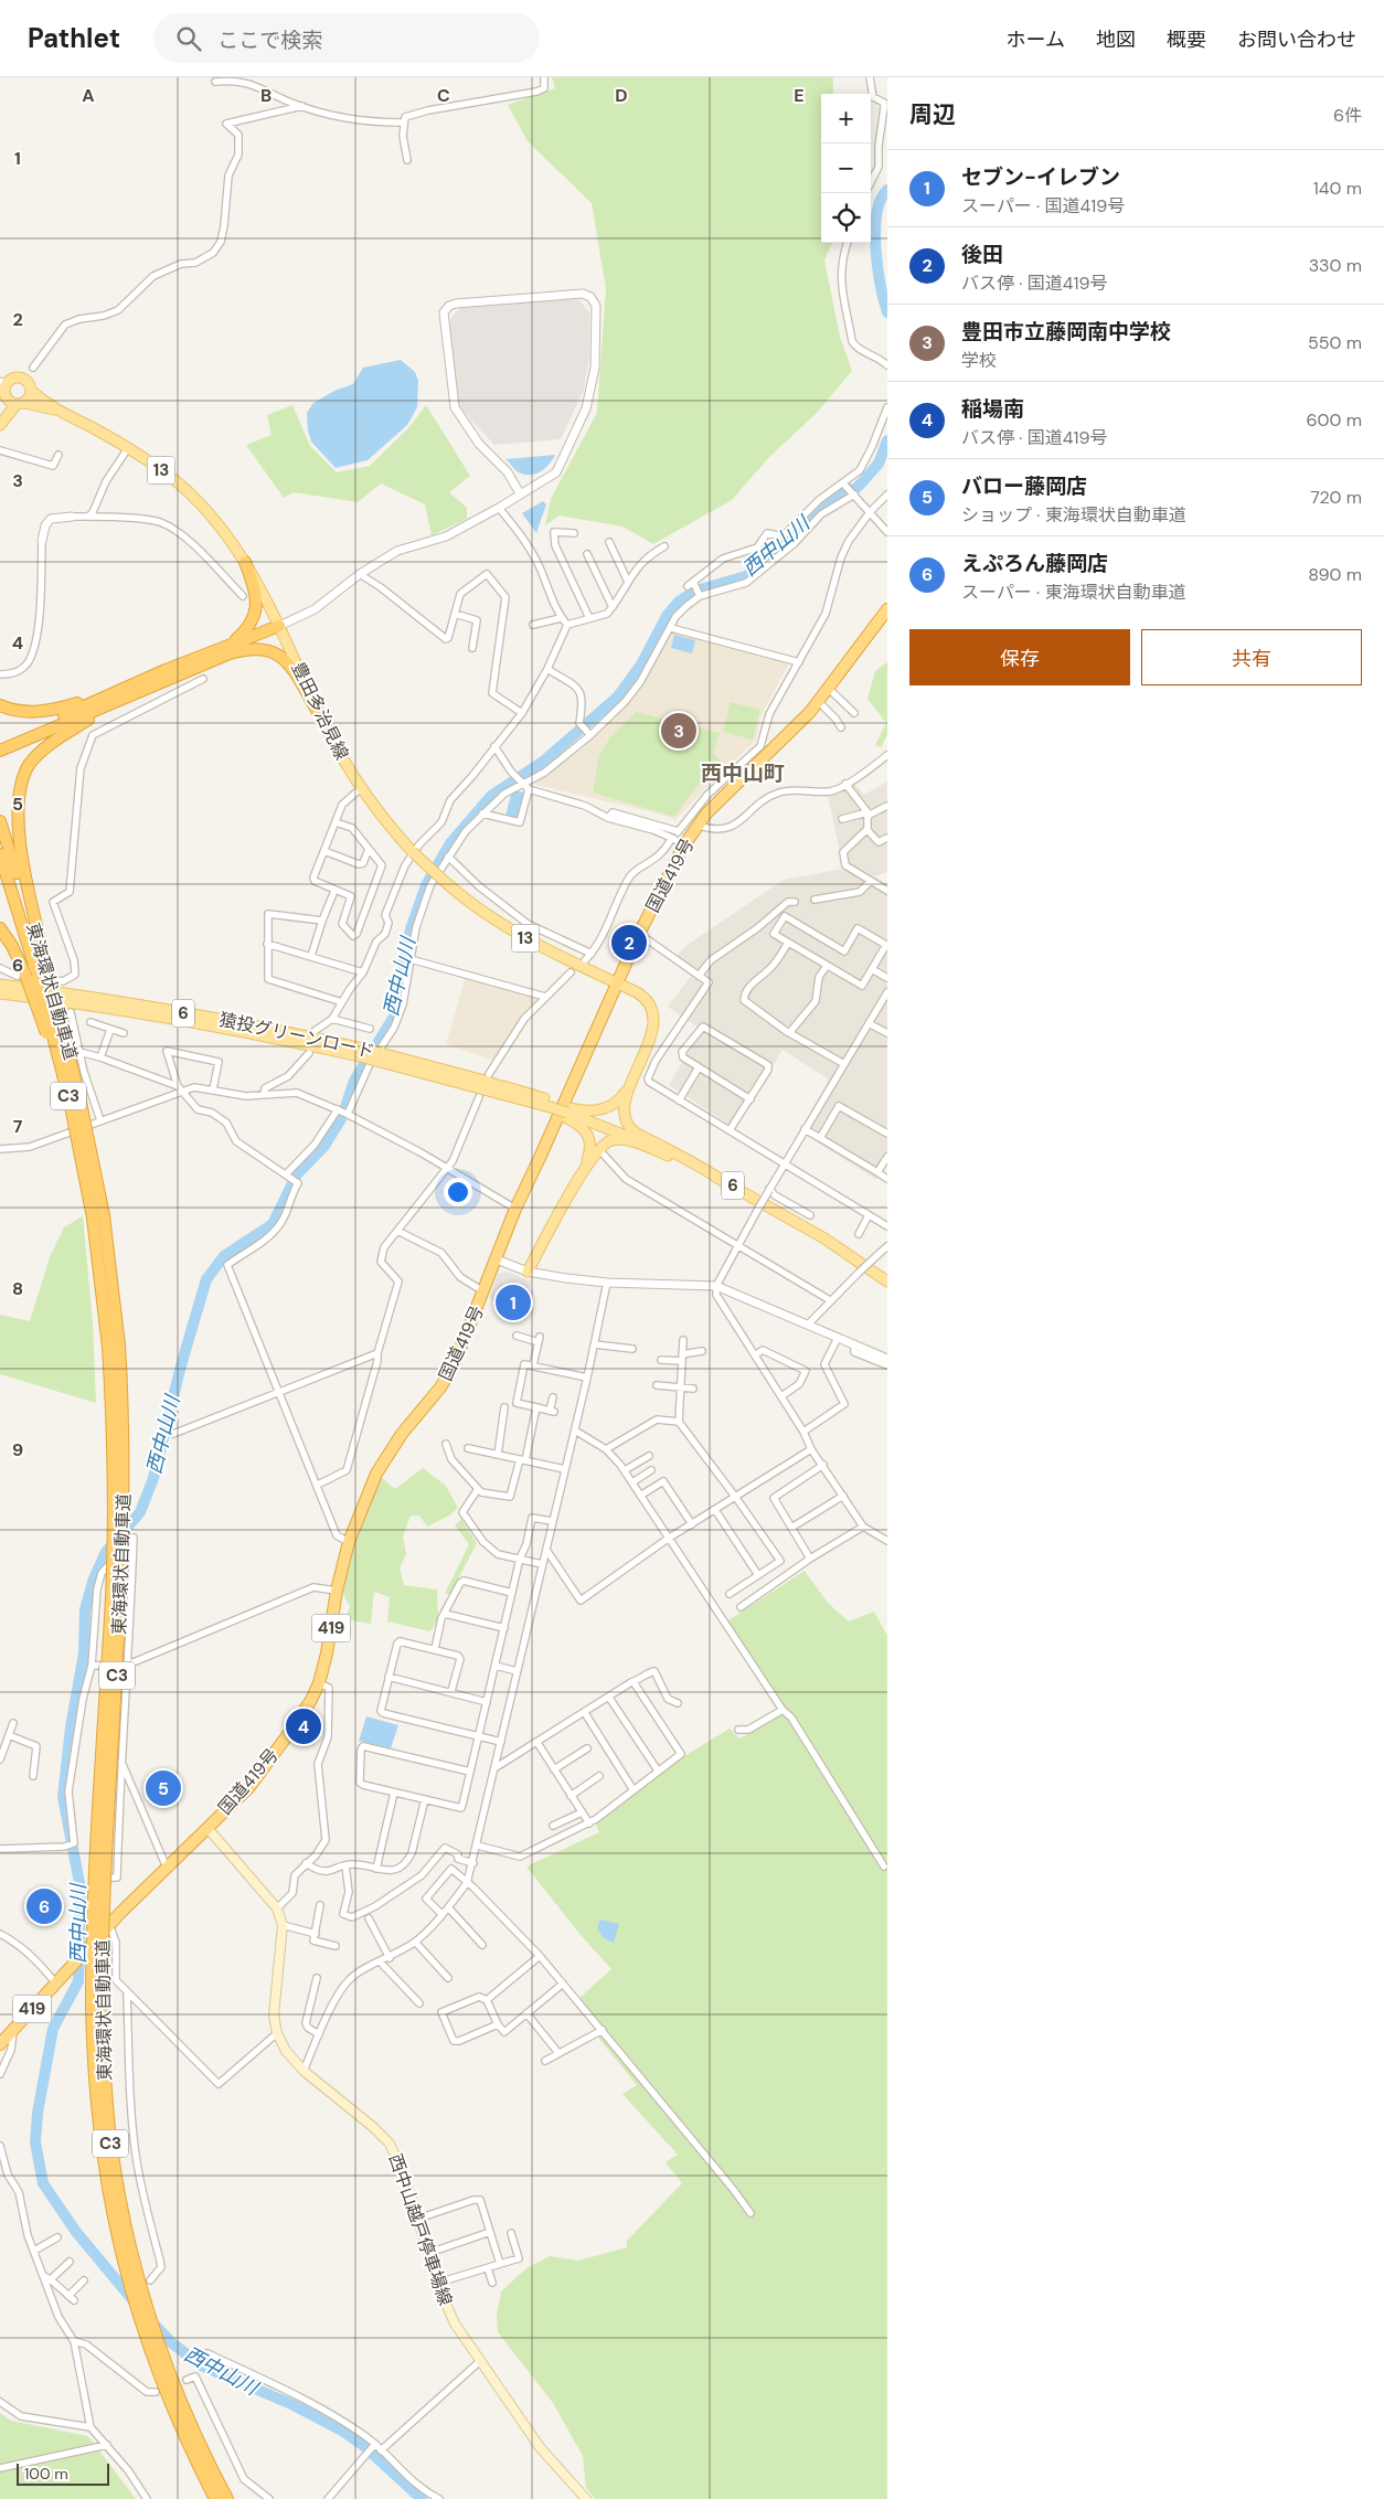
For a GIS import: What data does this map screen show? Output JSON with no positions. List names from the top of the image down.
{
  "streets": {
    "highway": [
      "国道419号",
      "東海環状自動車道",
      "C3",
      "419"
    ],
    "main road": [
      "13",
      "豊田多治見線",
      "6",
      "猿投グリーンロード",
      "西中山越戸停車場線"
    ]
  },
  "crossings": [
    ["豊田多治見線", "国道419号"],
    ["国道419号", "西中山越戸停車場線"],
    ["6", "猿投グリーンロード"]
  ],
  "districts": ["西中山町"],
  "water": ["西中山川"],
  "scale_bar": "100 m",
  "page": {
    "header": "Pathlet",
    "search": "ここで検索",
    "nav": [
      "ホーム",
      "地図",
      "概要",
      "お問い合わせ"
    ],
    "heading": ["周辺", "6件"],
    "map_buttons": ["+", "−"],
    "list": [
      {
        "mark": "1",
        "name": "セブン-イレブン",
        "note": "スーパー · 国道419号",
        "value": "140 m"
      },
      {
        "mark": "2",
        "name": "後田",
        "note": "バス停 · 国道419号",
        "value": "330 m"
      },
      {
        "mark": "3",
        "name": "豊田市立藤岡南中学校",
        "note": "学校",
        "value": "550 m"
      },
      {
        "mark": "4",
        "name": "稲場南",
        "note": "バス停 · 国道419号",
        "value": "600 m"
      },
      {
        "mark": "5",
        "name": "バロー藤岡店",
        "note": "ショップ · 東海環状自動車道",
        "value": "720 m"
      },
      {
        "mark": "6",
        "name": "えぷろん藤岡店",
        "note": "スーパー · 東海環状自動車道",
        "value": "890 m"
      }
    ],
    "buttons": ["保存", "共有"],
    "pins": [
      "3",
      "2",
      "1",
      "4",
      "5",
      "6"
    ],
    "scale": "100 m"
  },
  "grid": {
    "columns": [
      "A",
      "B",
      "C",
      "D",
      "E"
    ],
    "rows": [
      "1",
      "2",
      "3",
      "4",
      "5",
      "6",
      "7",
      "8",
      "9"
    ]
  }
}
